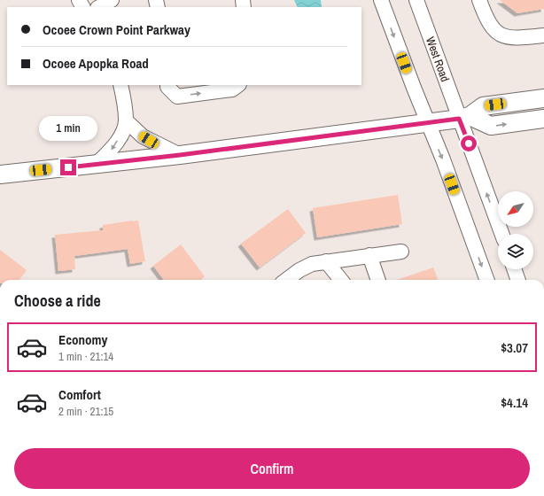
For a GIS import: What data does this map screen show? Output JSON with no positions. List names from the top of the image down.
{
  "streets": {
    "street": ["West Road"]
  },
  "north": "bottom left",
  "page": {
    "banner": ["Ocoee Crown Point Parkway", "Ocoee Apopka Road"],
    "bubble": "1 min",
    "heading": "Choose a ride",
    "list": [
      {
        "name": "Economy",
        "note": "1 min · 21:14",
        "value": "$3.07"
      },
      {
        "name": "Comfort",
        "note": "2 min · 21:15",
        "value": "$4.14"
      }
    ],
    "buttons": "Confirm"
  }
}
